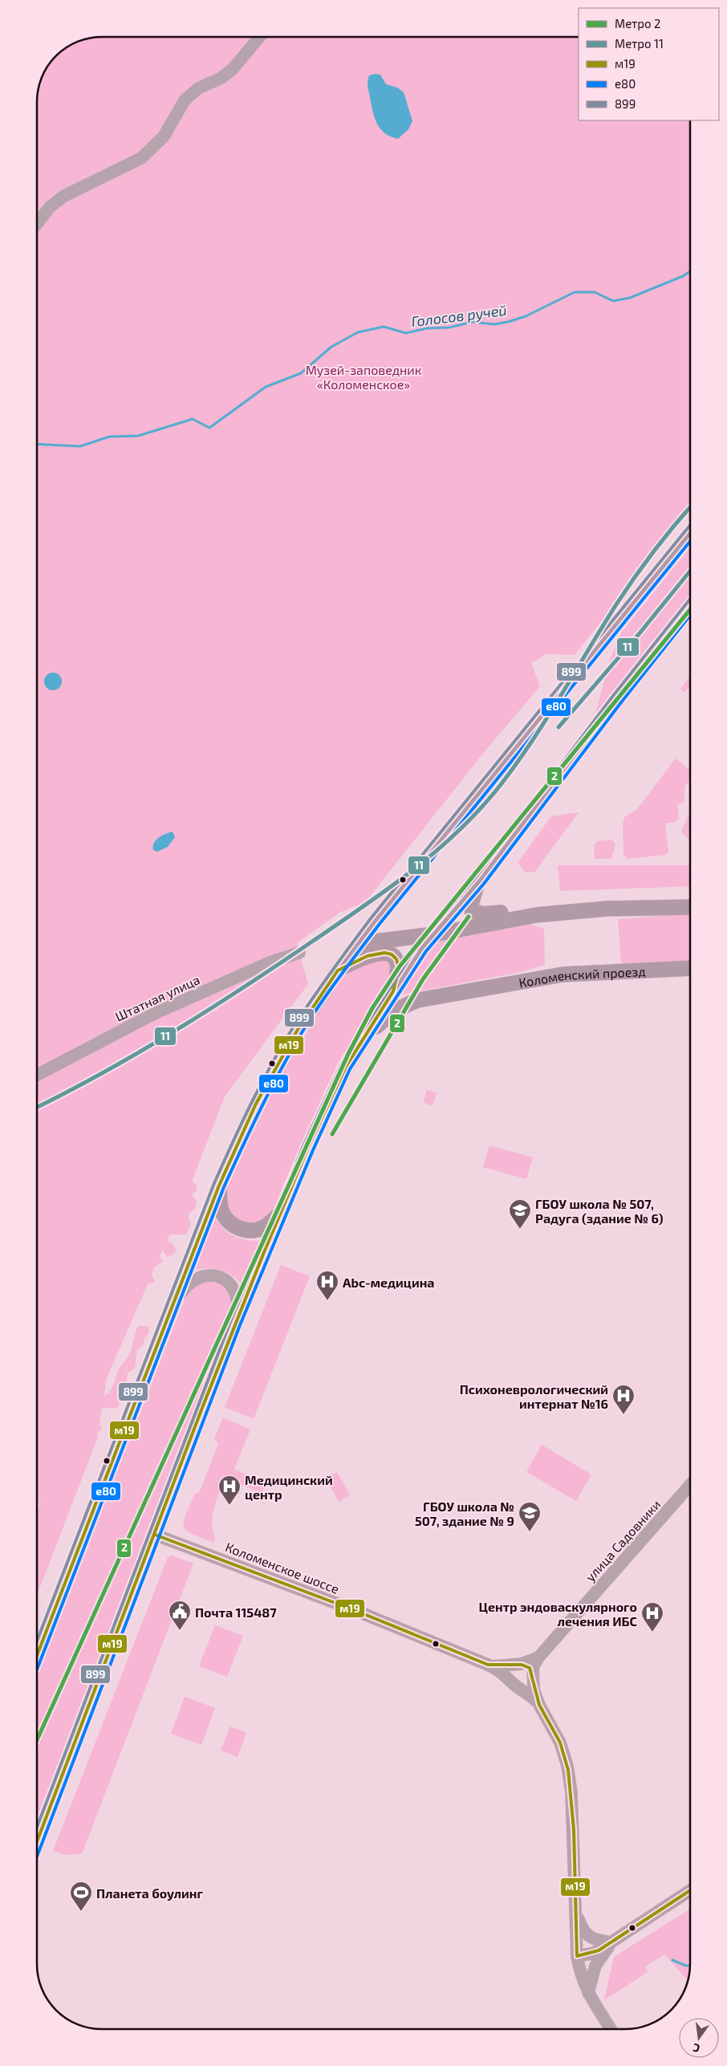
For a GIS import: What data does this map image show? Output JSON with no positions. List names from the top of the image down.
{
  "streets": {
    "main road": ["Коломенский проезд"],
    "street": ["Штатная улица", "улица Садовники", "Коломенское шоссе"]
  },
  "crossings": [
    ["улица Садовники", "Коломенское шоссе"]
  ],
  "water": ["Голосов ручей"],
  "parks": ["Музей-заповедник «Коломенское»"],
  "places": {
    "school or university": ["ГБОУ школа № 507, Радуга (здание № 6)", "ГБОУ школа № 507, здание № 9"],
    "hospital": [
      "Abc-медицина",
      "Психоневрологический интернат №16",
      "Медицинский центр",
      "Центр эндоваскулярного лечения ИБС"
    ],
    "public building": ["Почта 115487"],
    "sports": ["Планета боулинг"]
  },
  "lines": [
    "metro line 11",
    "transit line 899",
    "transit line е80",
    "metro line 2",
    "transit line м19"
  ],
  "legend": [
    "Метро 2",
    "Метро 11",
    "м19",
    "е80",
    "899"
  ],
  "north": "bottom"
}
